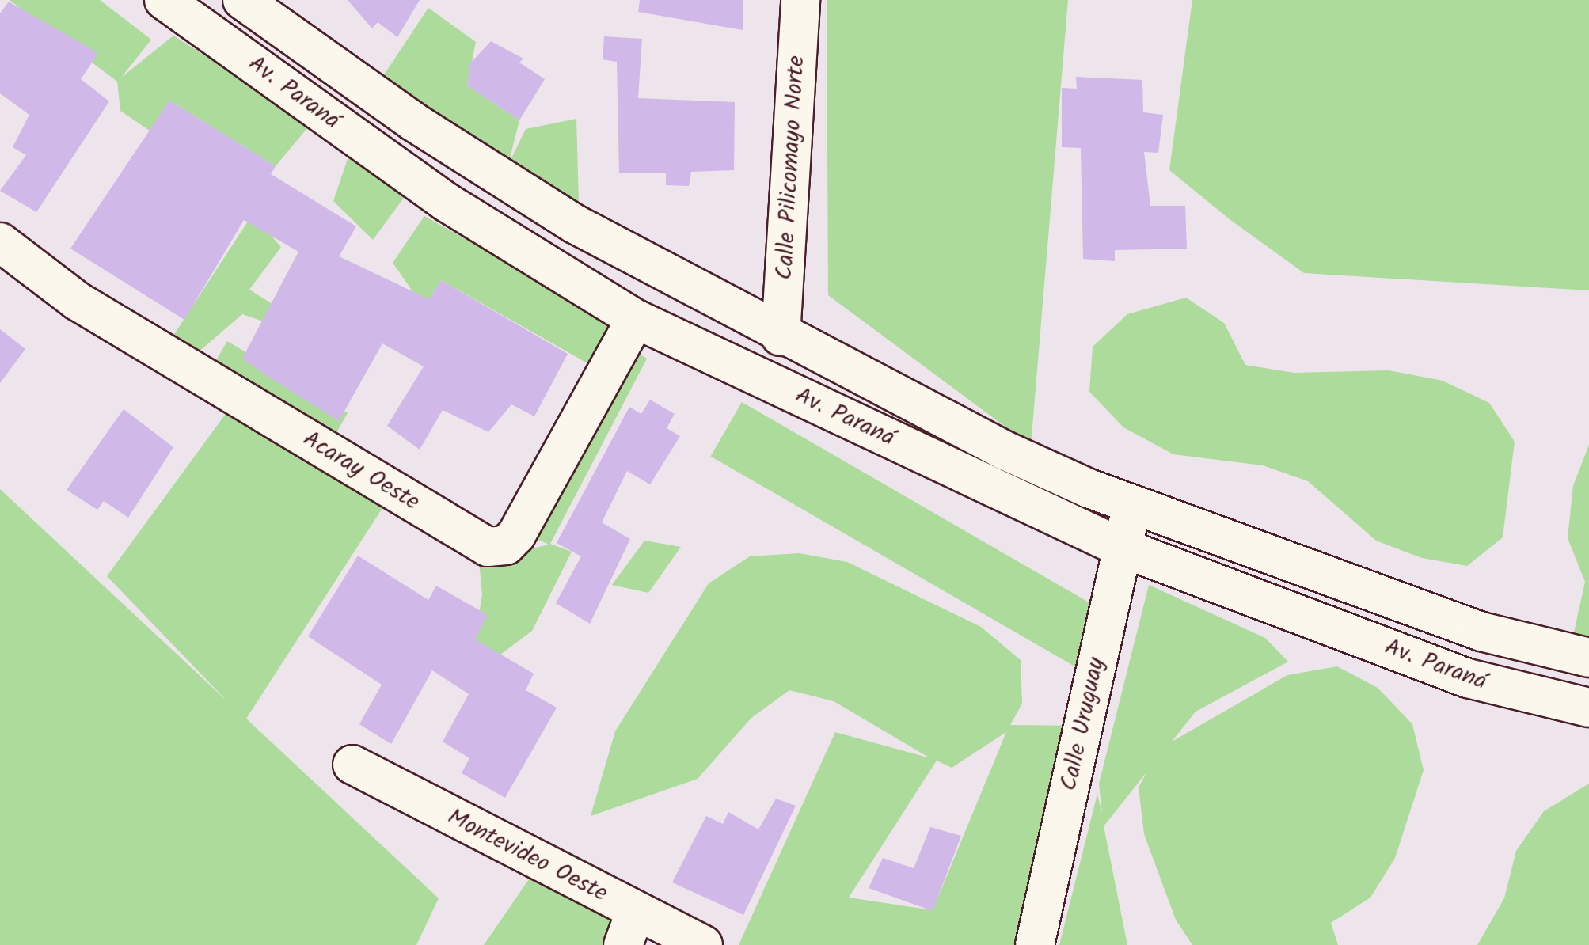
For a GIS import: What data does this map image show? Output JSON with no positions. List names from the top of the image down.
{
  "streets": {
    "street": [
      "Av. Paraná",
      "Calle Pilicomayo Norte",
      "Acaray Oeste",
      "Calle Uruguay",
      "Montevideo Oeste"
    ]
  },
  "crossings": [
    ["Av. Paraná", "Calle Pilicomayo Norte"],
    ["Av. Paraná", "Acaray Oeste"],
    ["Av. Paraná", "Calle Uruguay"]
  ]
}
